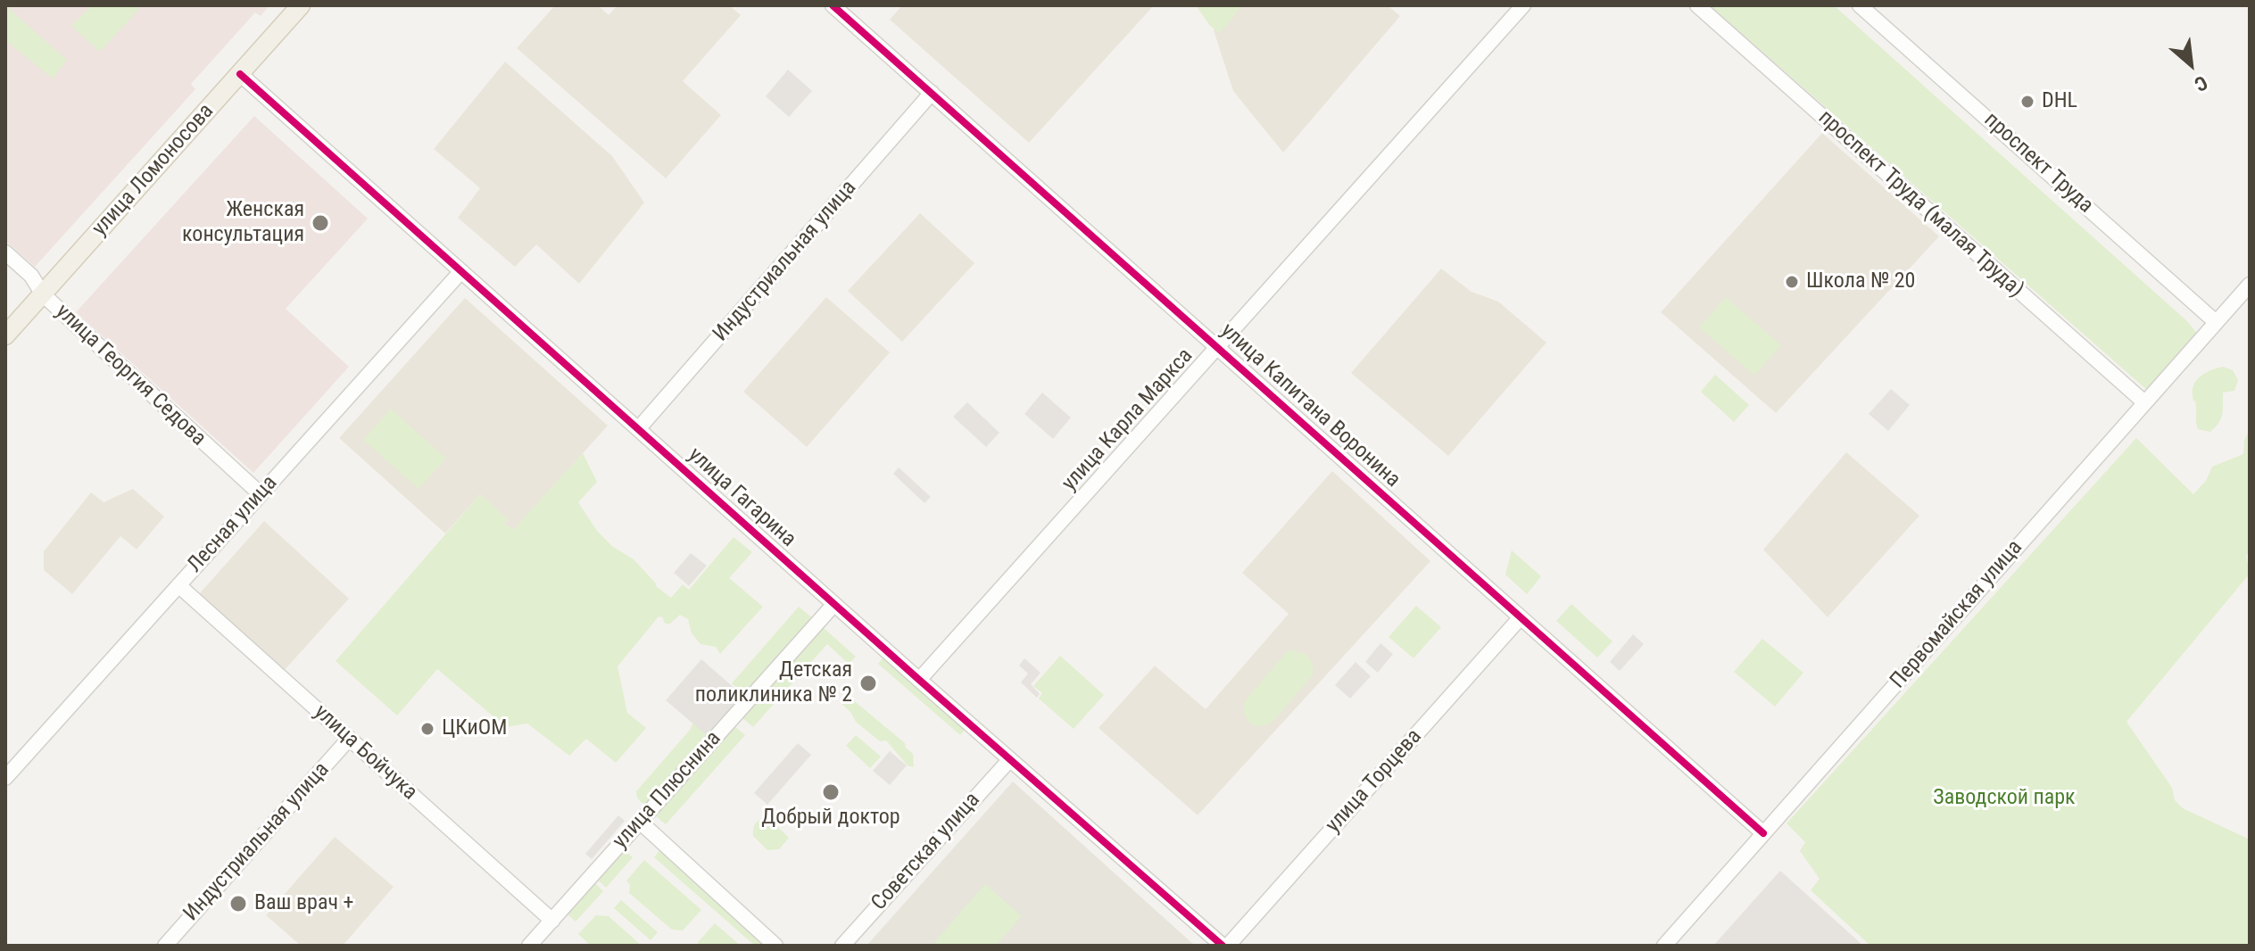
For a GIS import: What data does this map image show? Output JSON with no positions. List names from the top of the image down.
{
  "streets": {
    "main road": ["улица Ломоносова"],
    "street": [
      "проспект Труда",
      "проспект Труда (малая Труда)",
      "Индустриальная улица",
      "улица Георгия Седова",
      "улица Капитана Воронина",
      "улица Карла Маркса",
      "улица Гагарина",
      "Лесная улица",
      "Первомайская улица",
      "улица Бойчука",
      "улица Торцева",
      "улица Плюснина",
      "Советская улица"
    ]
  },
  "crossings": [
    ["проспект Труда", "Первомайская улица"],
    ["улица Ломоносова", "улица Георгия Седова"],
    ["улица Ломоносова", "улица Гагарина"],
    ["проспект Труда (малая Труда)", "Первомайская улица"],
    ["Индустриальная улица", "улица Капитана Воронина"],
    ["Индустриальная улица", "улица Гагарина"],
    ["Индустриальная улица", "улица Бойчука"],
    ["улица Георгия Седова", "Лесная улица"],
    ["улица Капитана Воронина", "улица Карла Маркса"],
    ["улица Капитана Воронина", "Первомайская улица"],
    ["улица Капитана Воронина", "улица Торцева"],
    ["улица Карла Маркса", "улица Гагарина"],
    ["улица Гагарина", "Лесная улица"],
    ["улица Гагарина", "улица Торцева"],
    ["улица Гагарина", "улица Плюснина"],
    ["улица Гагарина", "Советская улица"],
    ["Лесная улица", "улица Бойчука"],
    ["улица Бойчука", "улица Плюснина"]
  ],
  "parks": ["Заводской парк"],
  "places": [
    "DHL",
    "Женская консультация",
    "Школа № 20",
    "Детская поликлиника № 2",
    "ЦКиОМ",
    "Добрый доктор",
    "Ваш врач +"
  ],
  "north": "bottom right"
}
